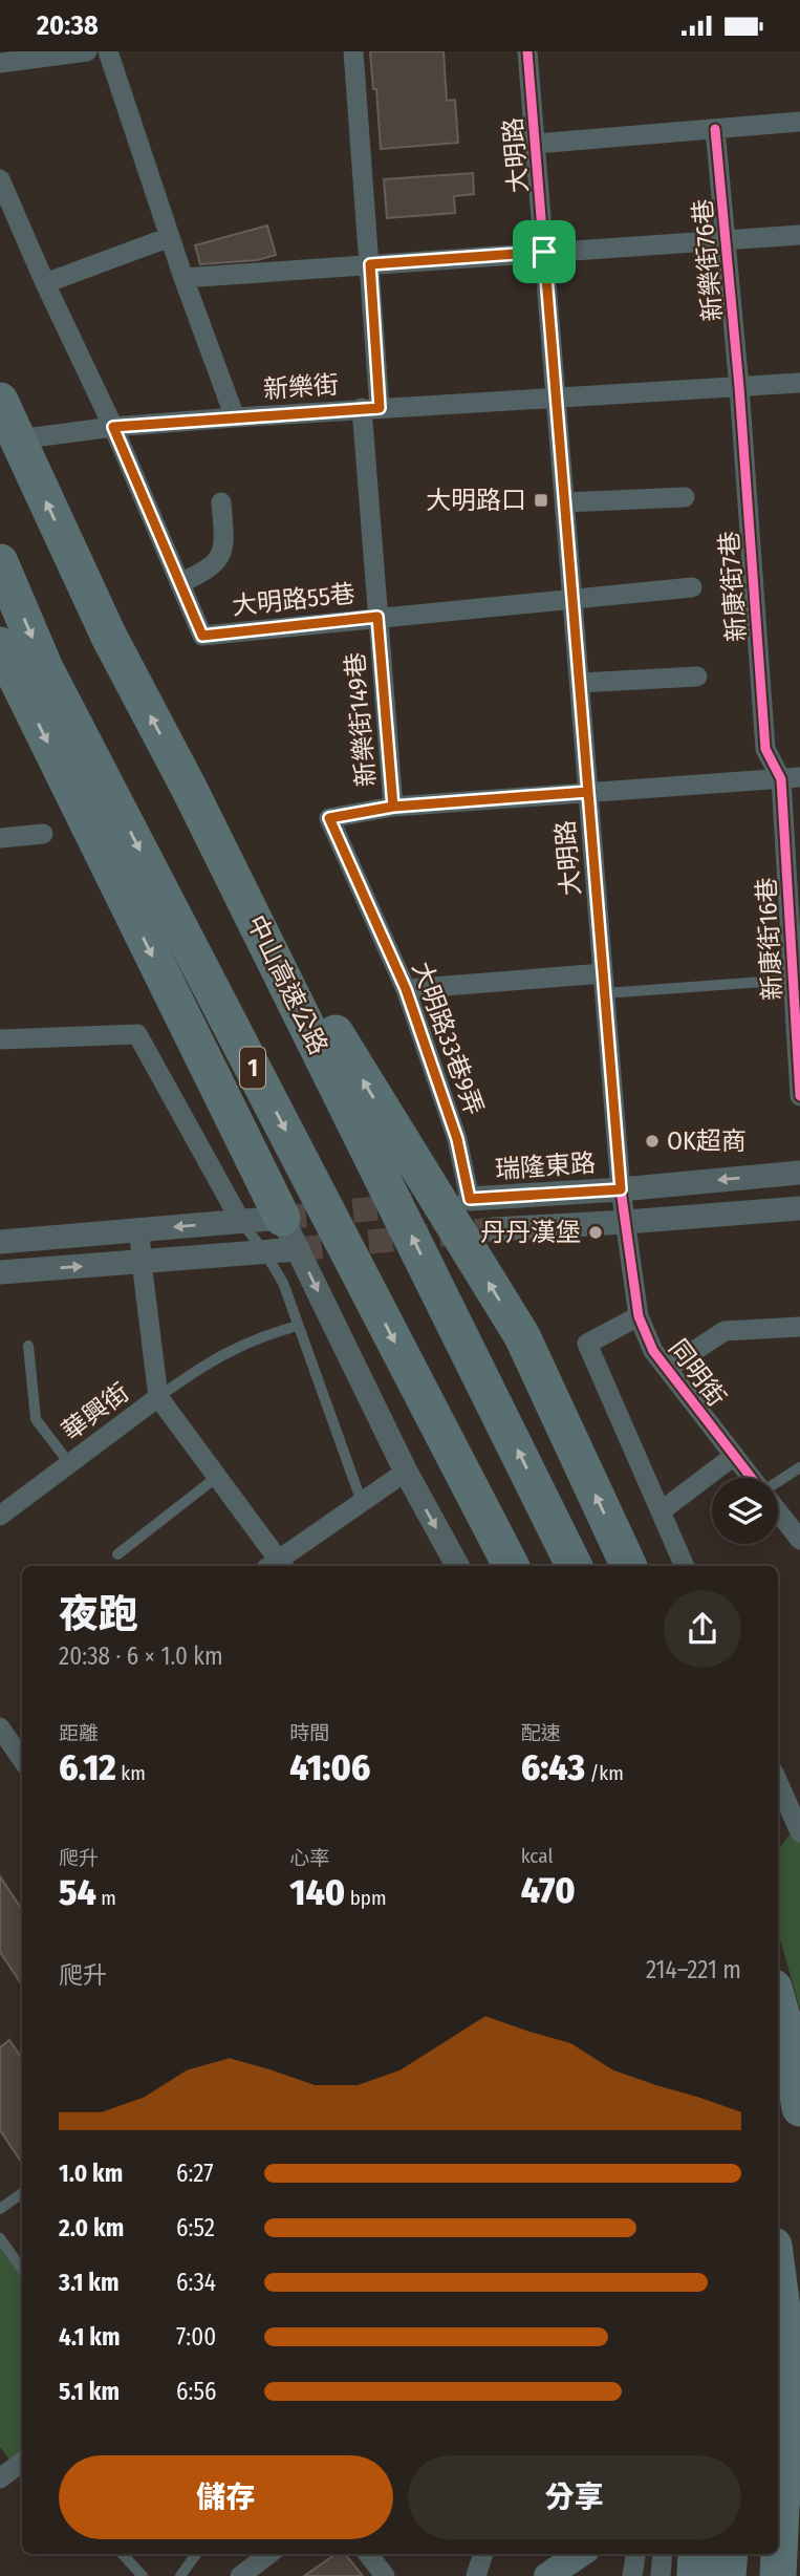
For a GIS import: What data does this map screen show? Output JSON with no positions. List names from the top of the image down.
{
  "streets": {
    "highway": ["中山高速公路", "1"],
    "street": [
      "大明路",
      "新樂街76巷",
      "新樂街",
      "新康街7巷",
      "大明路55巷",
      "新樂街149巷",
      "新康街16巷",
      "大明路33巷9弄",
      "瑞隆東路",
      "同明街",
      "華興街"
    ]
  },
  "crossings": [
    ["大明路", "新樂街"],
    ["大明路", "大明路55巷"],
    ["大明路", "瑞隆東路"],
    ["大明路", "同明街"],
    ["新樂街76巷", "新樂街"],
    ["新樂街76巷", "新康街7巷"],
    ["新樂街", "新康街7巷"],
    ["新樂街", "新樂街149巷"],
    ["新康街7巷", "新康街16巷"],
    ["大明路55巷", "新樂街149巷"],
    ["新樂街149巷", "大明路33巷9弄"],
    ["大明路33巷9弄", "瑞隆東路"]
  ],
  "places": {
    "transit": ["大明路口"],
    "other": ["OK超商", "丹丹漢堡"]
  },
  "page": {
    "status": "20:38",
    "heading": ["夜跑", "20:38 · 6 × 1.0 km"],
    "stats": [
      ["距離", "6.12 km"],
      ["時間", "41:06"],
      ["配速", "6:43 /km"],
      ["爬升", "54 m"],
      ["心率", "140 bpm"],
      ["kcal", "470"]
    ],
    "chart": ["爬升", "214–221 m"],
    "list": [
      {
        "name": "1.0 km",
        "note": "6:27"
      },
      {
        "name": "2.0 km",
        "note": "6:52"
      },
      {
        "name": "3.1 km",
        "note": "6:34"
      },
      {
        "name": "4.1 km",
        "note": "7:00"
      },
      {
        "name": "5.1 km",
        "note": "6:56"
      }
    ],
    "buttons": ["儲存", "分享"]
  }
}
